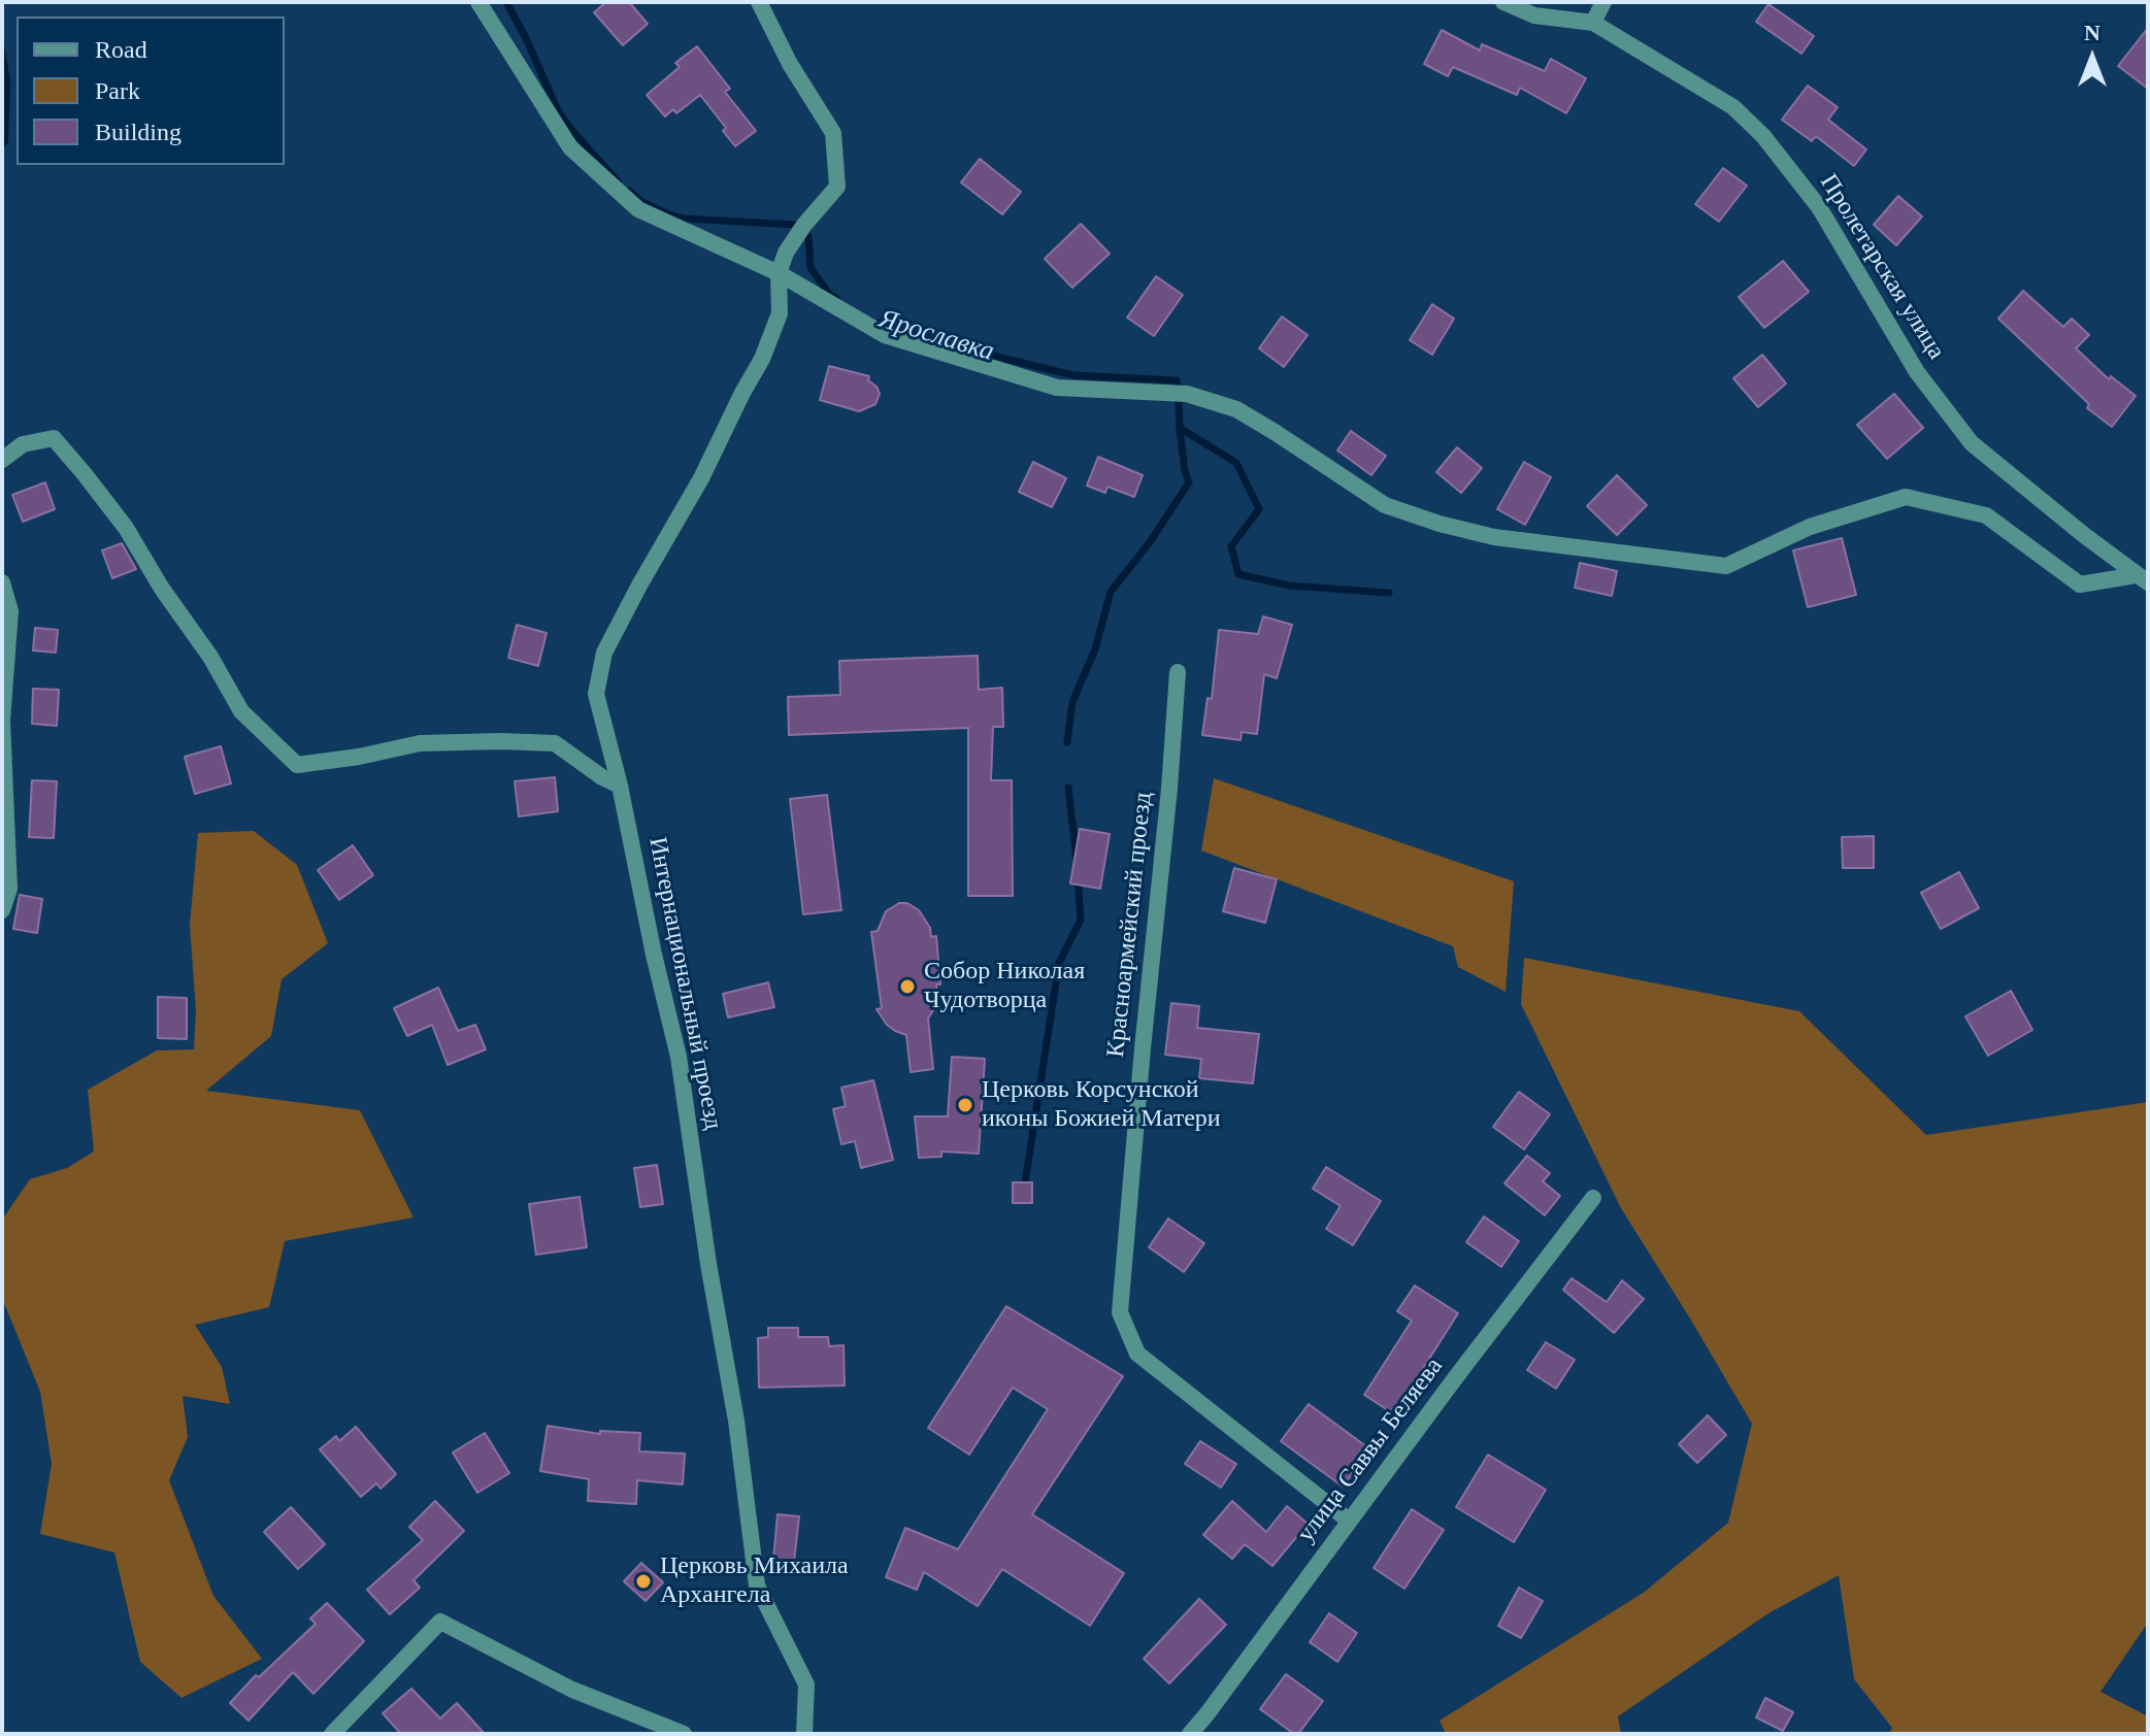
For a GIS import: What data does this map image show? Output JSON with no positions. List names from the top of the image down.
{
  "streets": {
    "street": [
      "Пролетарская улица",
      "Красноармейский проезд",
      "Интернациональный проезд",
      "улица Саввы Беляева"
    ]
  },
  "crossings": [
    ["Красноармейский проезд", "улица Саввы Беляева"]
  ],
  "water": ["Ярославка"],
  "places": ["Собор Николая Чудотворца", "Церковь Корсунской иконы Божией Матери", "Церковь Михаила Архангела"],
  "legend": ["Road", "Park", "Building"],
  "north": "top"
}
